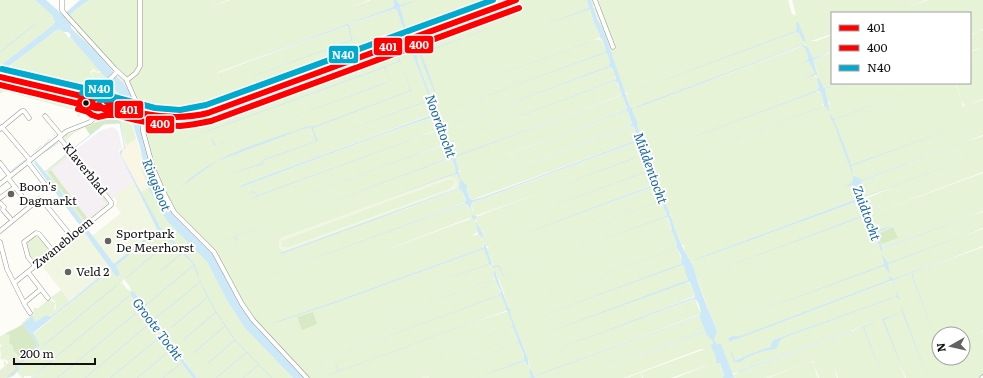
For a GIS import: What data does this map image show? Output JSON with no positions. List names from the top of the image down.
{
  "streets": {
    "street": ["Klaverblad", "Zwanebloem"]
  },
  "crossings": [
    ["Klaverblad", "Zwanebloem"]
  ],
  "water": [
    "Noordtocht",
    "Middentocht",
    "Ringsloot",
    "Zuidtocht",
    "Groote Tocht"
  ],
  "places": ["Boon's Dagmarkt", "Sportpark De Meerhorst", "Veld 2"],
  "lines": ["transit line 401", "transit line N40", "transit line 400"],
  "legend": ["401", "400", "N40"],
  "scale_bar": "200 m",
  "north": "left"
}
